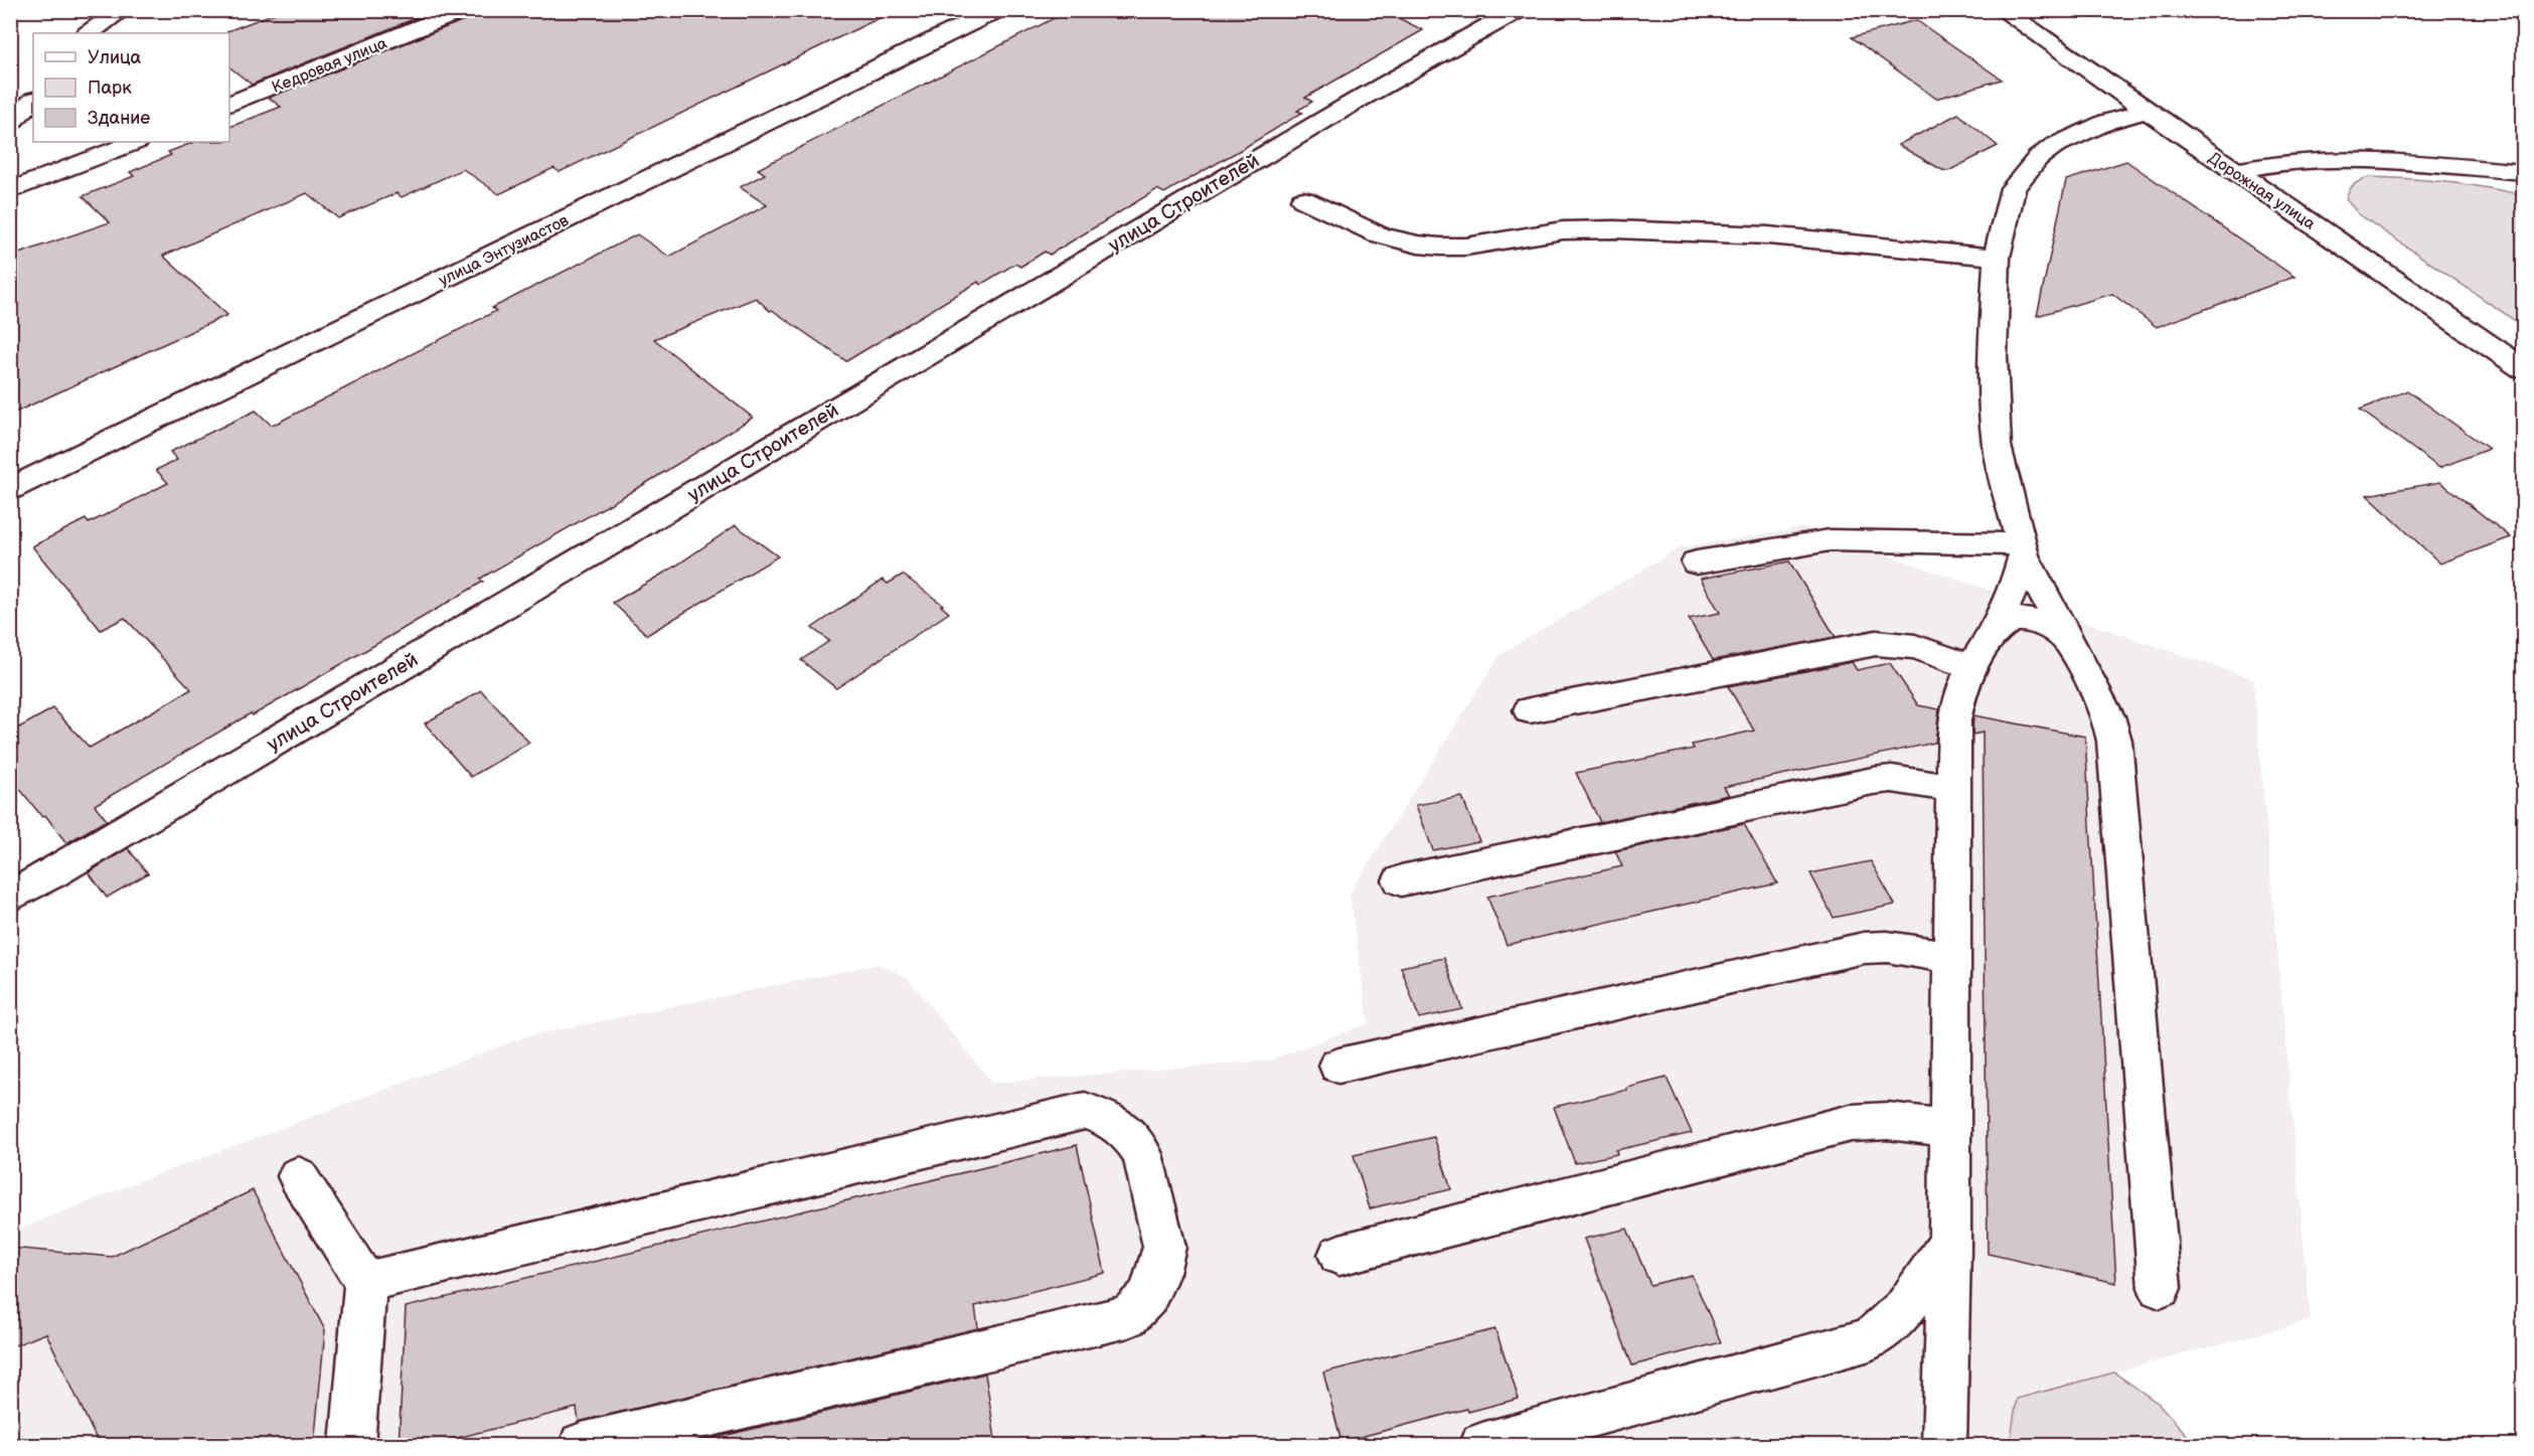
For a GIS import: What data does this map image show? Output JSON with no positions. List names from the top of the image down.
{
  "streets": {
    "street": [
      "Кедровая улица",
      "Дорожная улица",
      "улица Строителей",
      "улица Энтузиастов"
    ]
  },
  "legend": ["Улица", "Парк", "Здание"]
}
